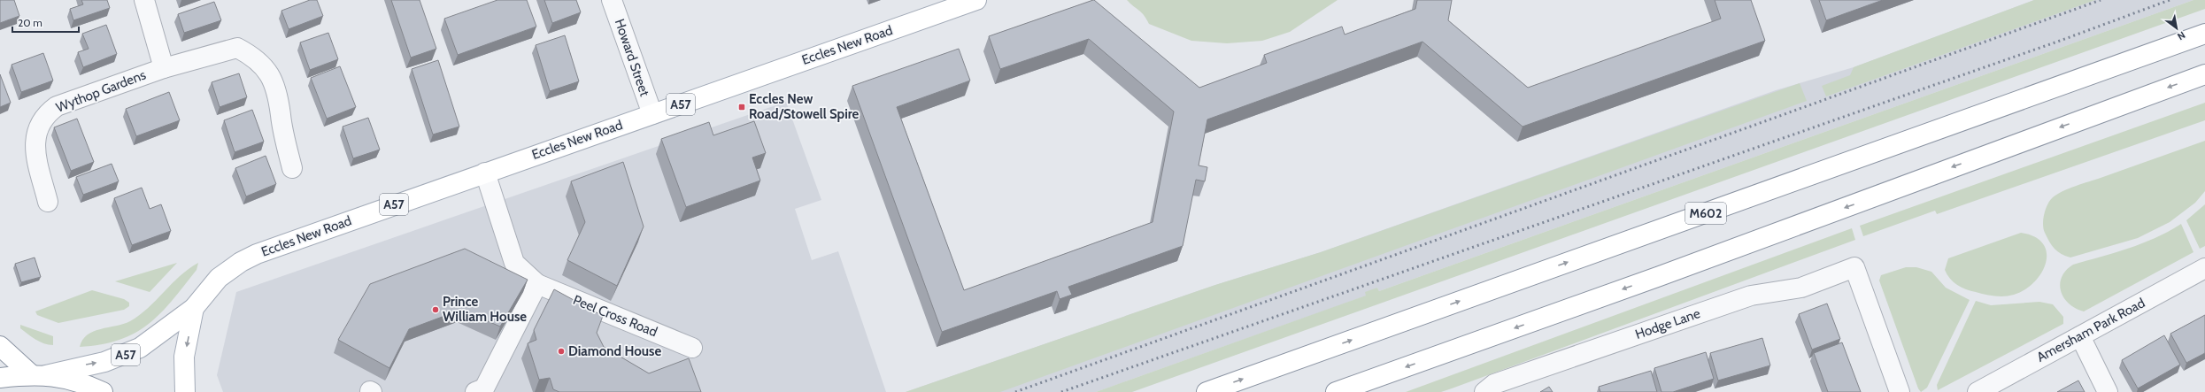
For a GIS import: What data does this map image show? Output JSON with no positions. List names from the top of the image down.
{
  "streets": {
    "main road": ["Eccles New Road", "A57", "M602"],
    "street": [
      "Howard Street",
      "Wythop Gardens",
      "Peel Cross Road",
      "Hodge Lane",
      "Amersham Park Road"
    ]
  },
  "crossings": [
    ["Eccles New Road", "Howard Street"],
    ["Eccles New Road", "Peel Cross Road"]
  ],
  "places": {
    "transit": ["Eccles New Road/Stowell Spire"],
    "other": ["Prince William House", "Diamond House"]
  },
  "scale_bar": "20 m",
  "north": "bottom right"
}
